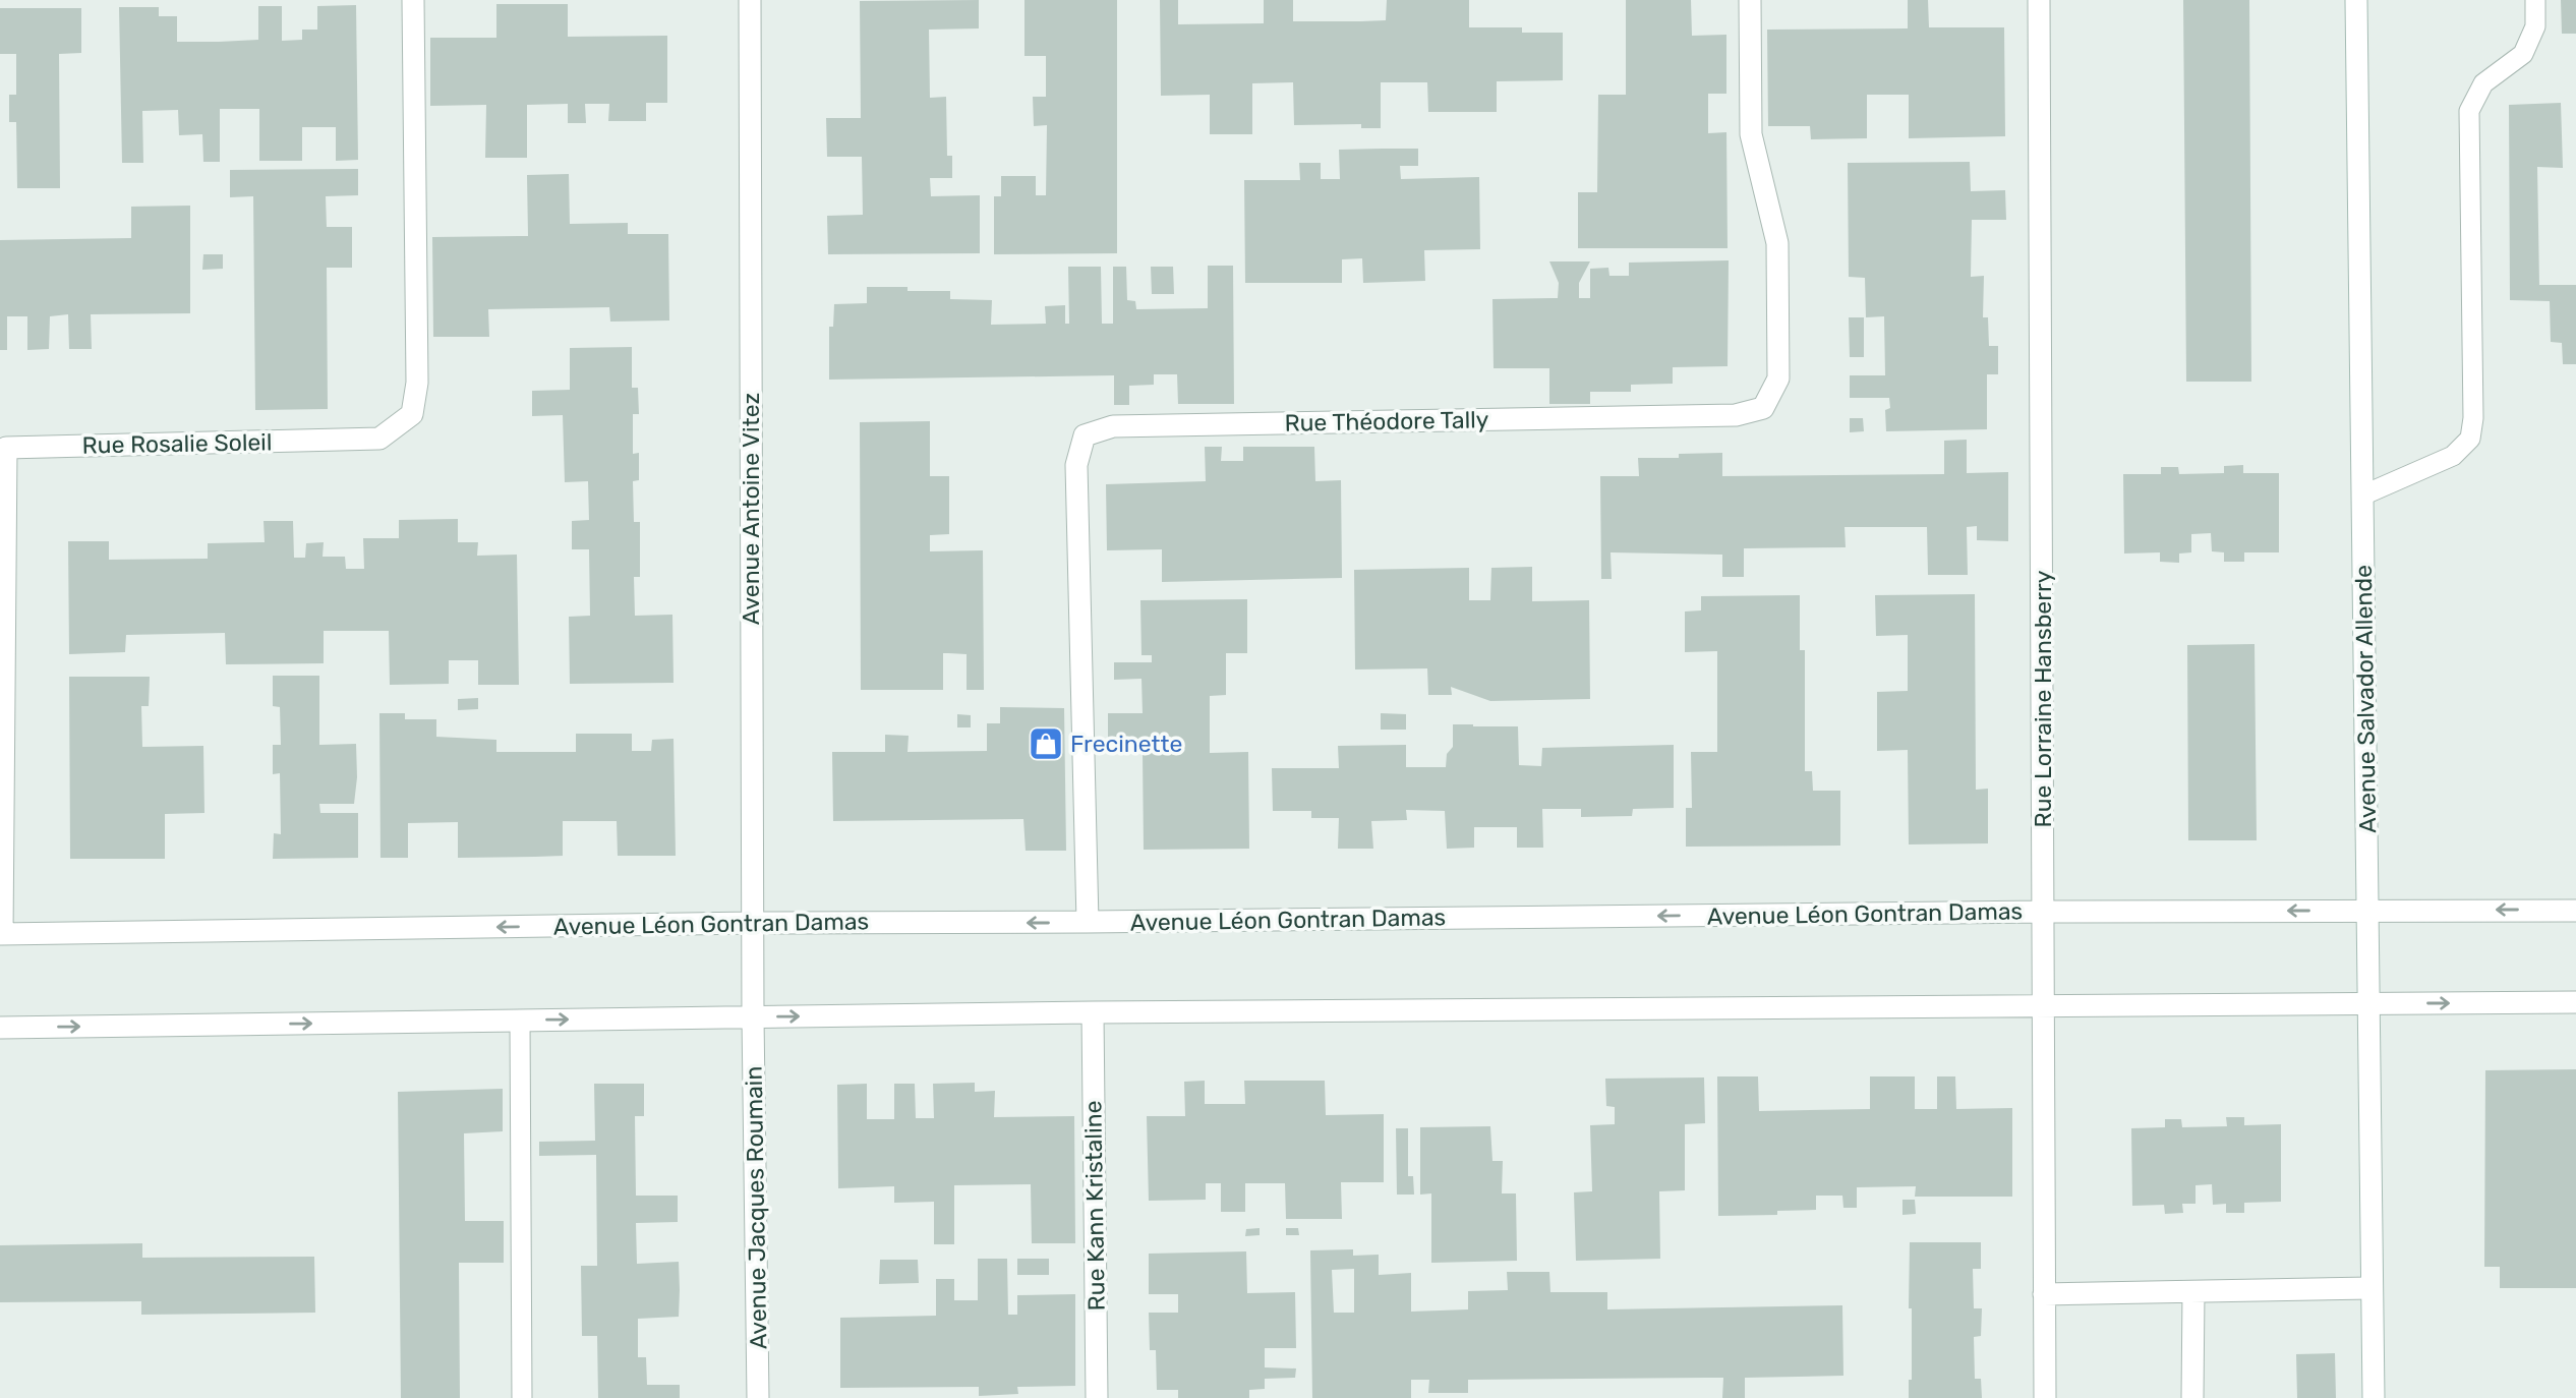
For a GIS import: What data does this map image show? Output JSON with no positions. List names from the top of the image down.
{
  "streets": {
    "street": [
      "Rue Théodore Tally",
      "Rue Rosalie Soleil",
      "Avenue Antoine Vitez",
      "Rue Lorraine Hansberry",
      "Avenue Salvador Allende",
      "Avenue Léon Gontran Damas",
      "Rue Kann Kristaline",
      "Avenue Jacques Roumain"
    ]
  },
  "crossings": [
    ["Rue Théodore Tally", "Avenue Léon Gontran Damas"],
    ["Rue Rosalie Soleil", "Avenue Léon Gontran Damas"],
    ["Avenue Antoine Vitez", "Avenue Léon Gontran Damas"],
    ["Avenue Antoine Vitez", "Avenue Jacques Roumain"],
    ["Rue Lorraine Hansberry", "Avenue Léon Gontran Damas"],
    ["Avenue Salvador Allende", "Avenue Léon Gontran Damas"]
  ],
  "places": {
    "shop": ["Frecinette"]
  }
}
